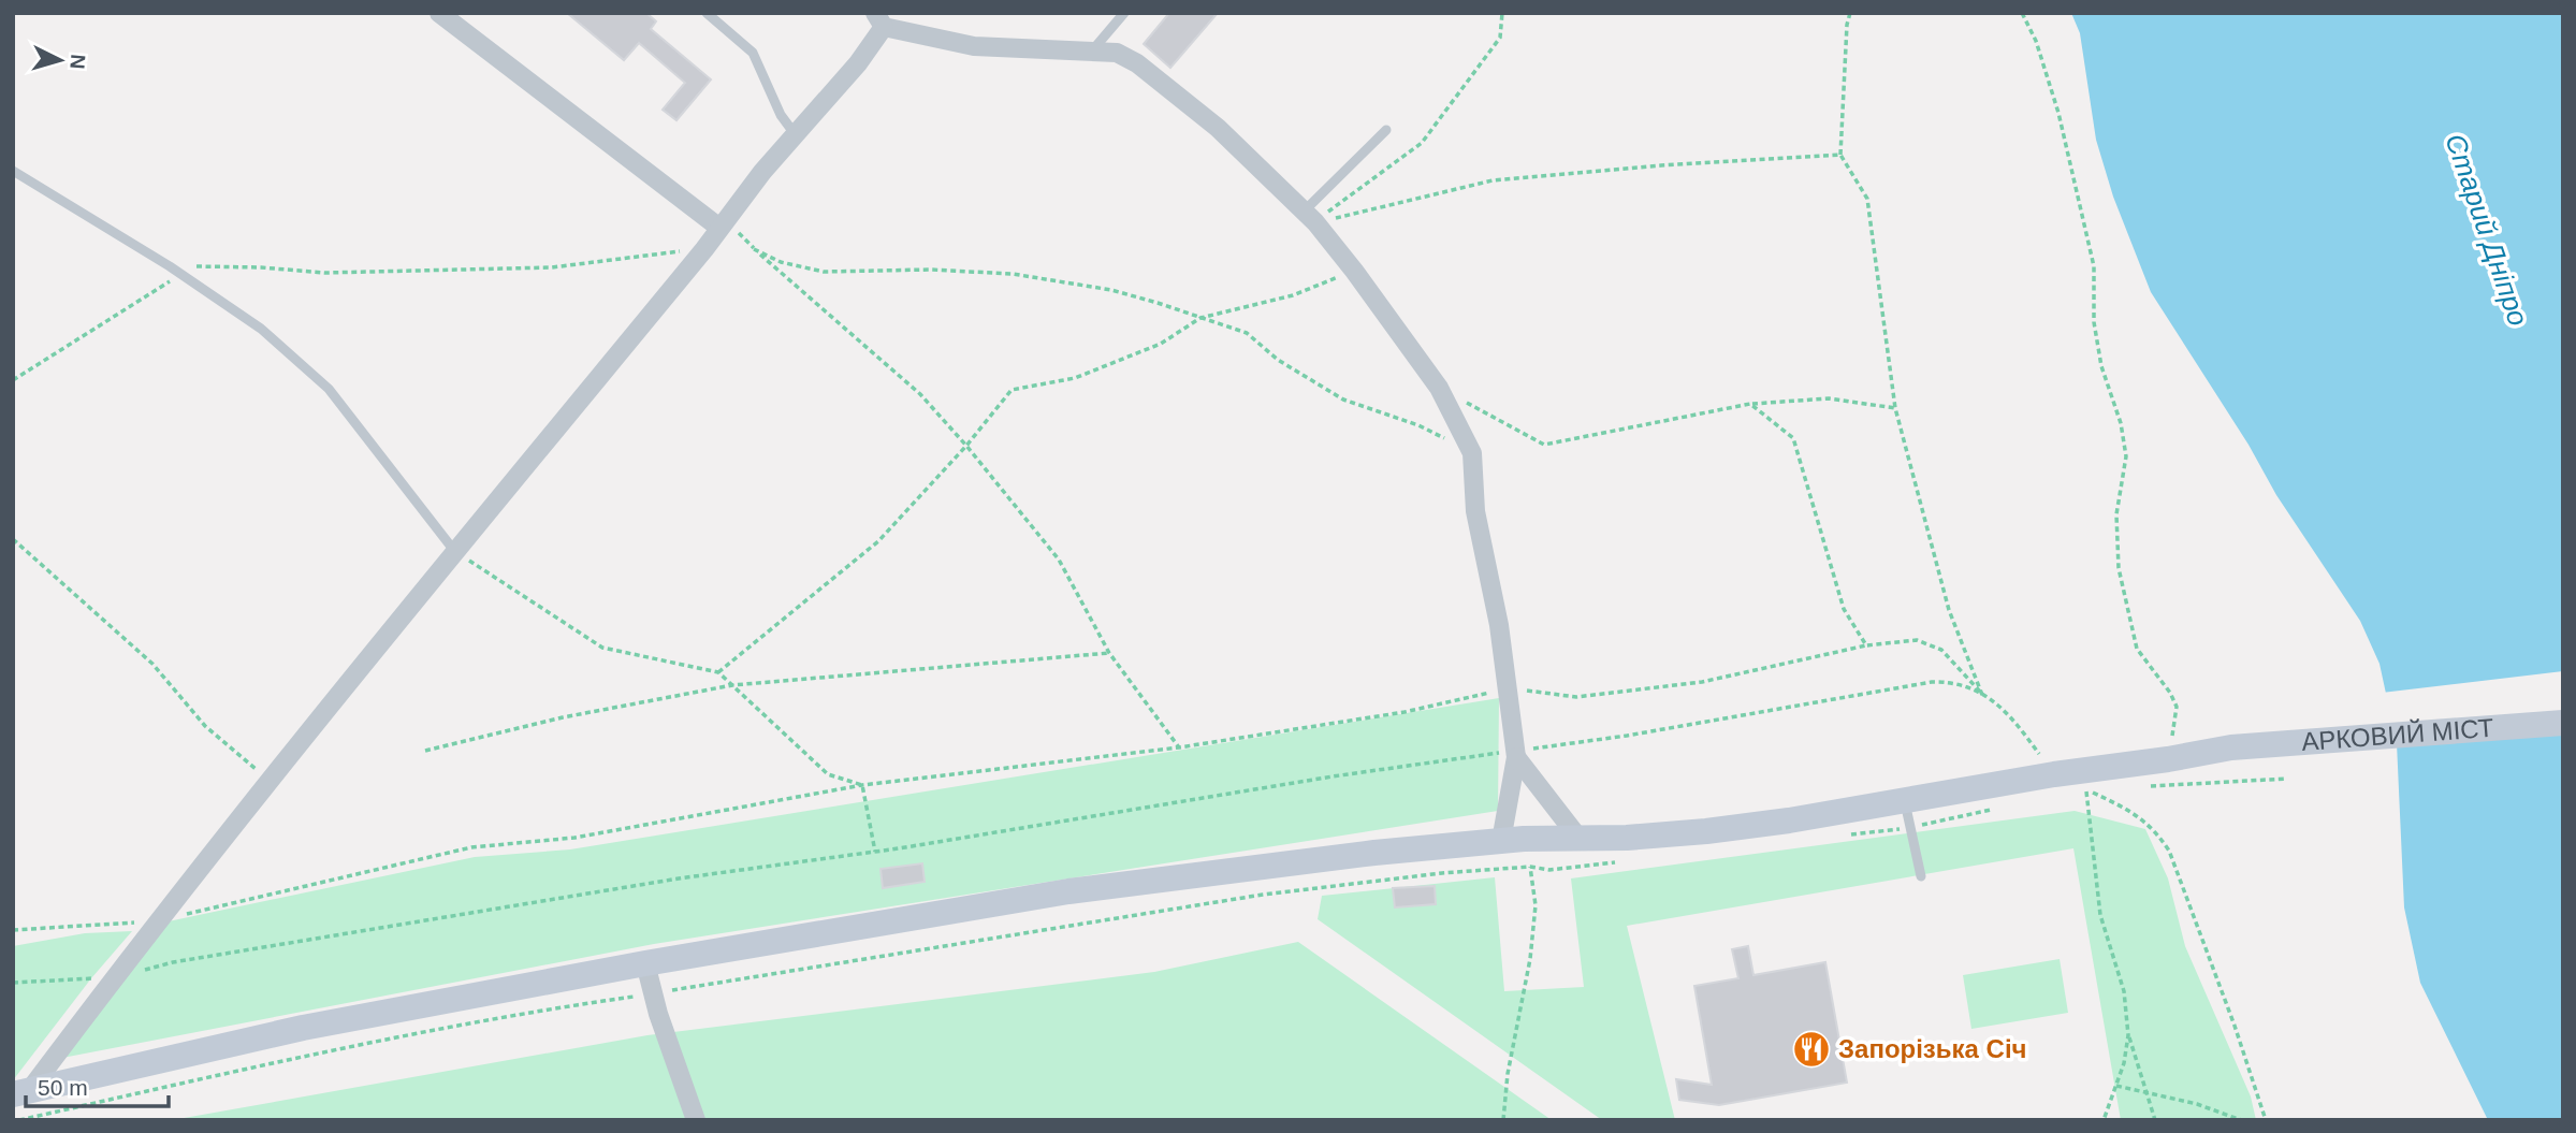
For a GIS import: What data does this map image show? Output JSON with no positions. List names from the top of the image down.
{
  "streets": {
    "main road": ["АРКОВИЙ МІСТ"]
  },
  "water": ["Старий Дніпро"],
  "places": {
    "restaurant": ["Запорізька Січ"]
  },
  "scale_bar": "50 m",
  "north": "right"
}
